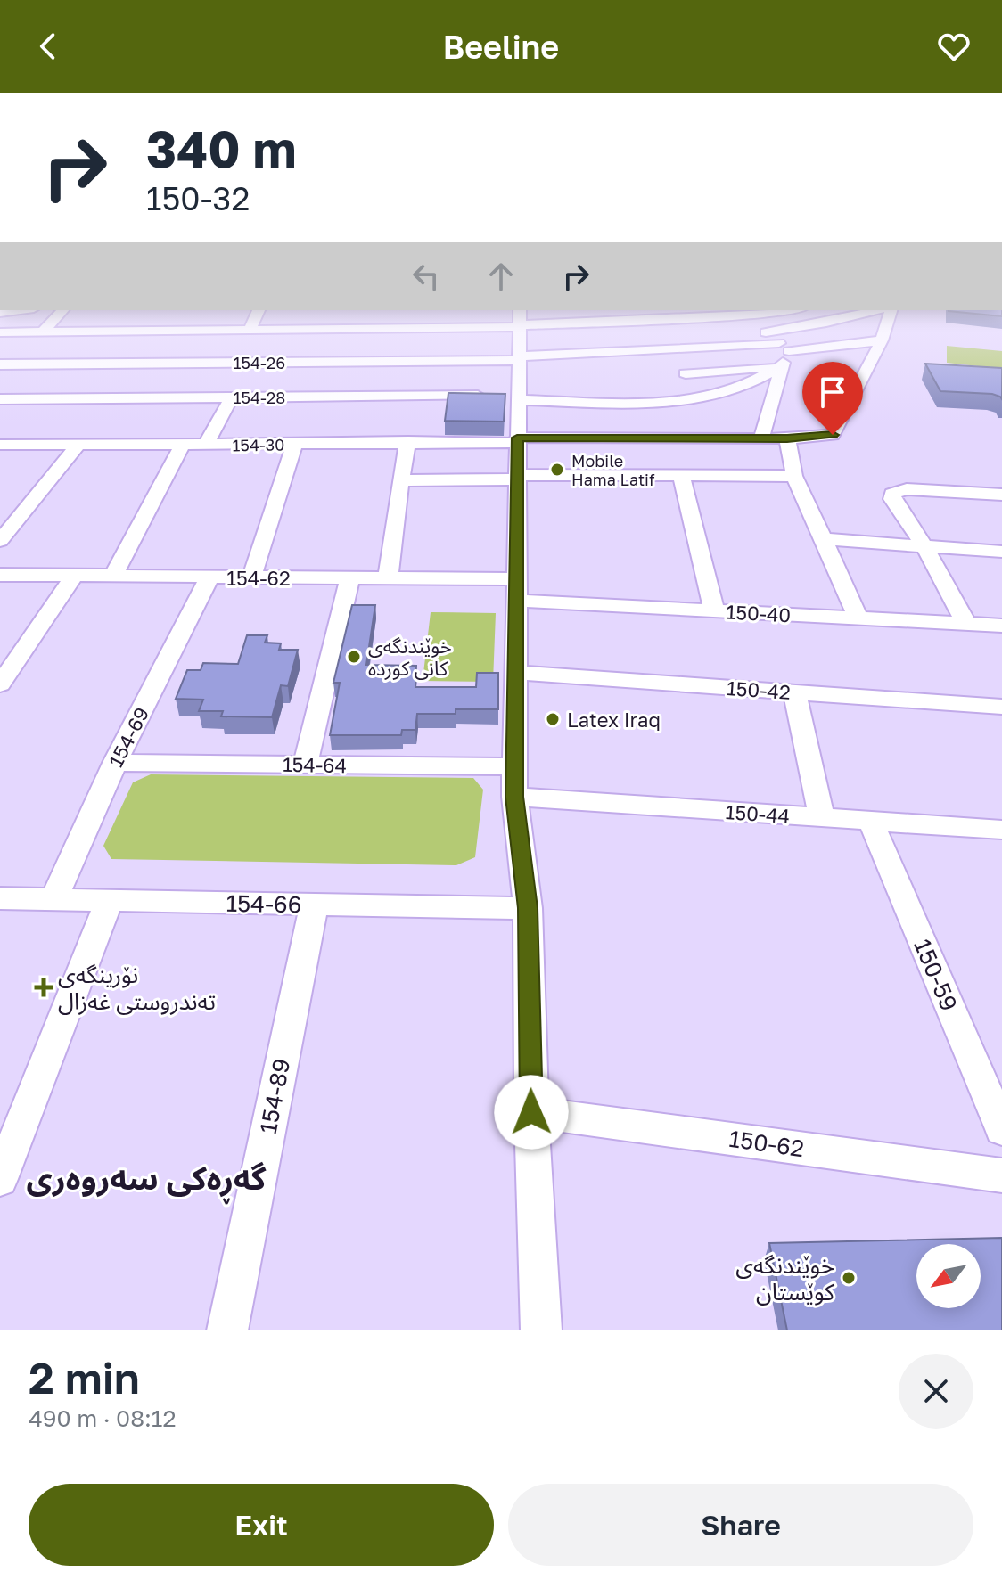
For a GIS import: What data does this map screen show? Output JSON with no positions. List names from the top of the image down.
{
  "streets": {
    "street": [
      "154-26",
      "154-28",
      "154-30",
      "154-62",
      "150-40",
      "150-42",
      "154-69",
      "154-64",
      "150-44",
      "154-66",
      "150-59",
      "154-89",
      "150-62"
    ]
  },
  "crossings": [
    ["154-26", "154-28"],
    ["154-62", "150-40"],
    ["154-62", "154-69"],
    ["154-69", "154-64"],
    ["154-69", "154-66"],
    ["150-44", "150-59"],
    ["154-66", "154-89"]
  ],
  "districts": ["گەڕەکی سەروەری"],
  "places": {
    "other": [
      "Mobile Hama Latif",
      "خوێندنگەی کانی کوردە",
      "Latex Iraq",
      "خوێندنگەی کوێستان"
    ],
    "health": ["نۆرینگەی تەندروستی غەزال"]
  },
  "north": "bottom left",
  "page": {
    "header": "Beeline",
    "turn": ["340 m", "150-32"],
    "heading": ["2 min", "490 m · 08:12"],
    "buttons": ["Exit", "Share"]
  }
}
